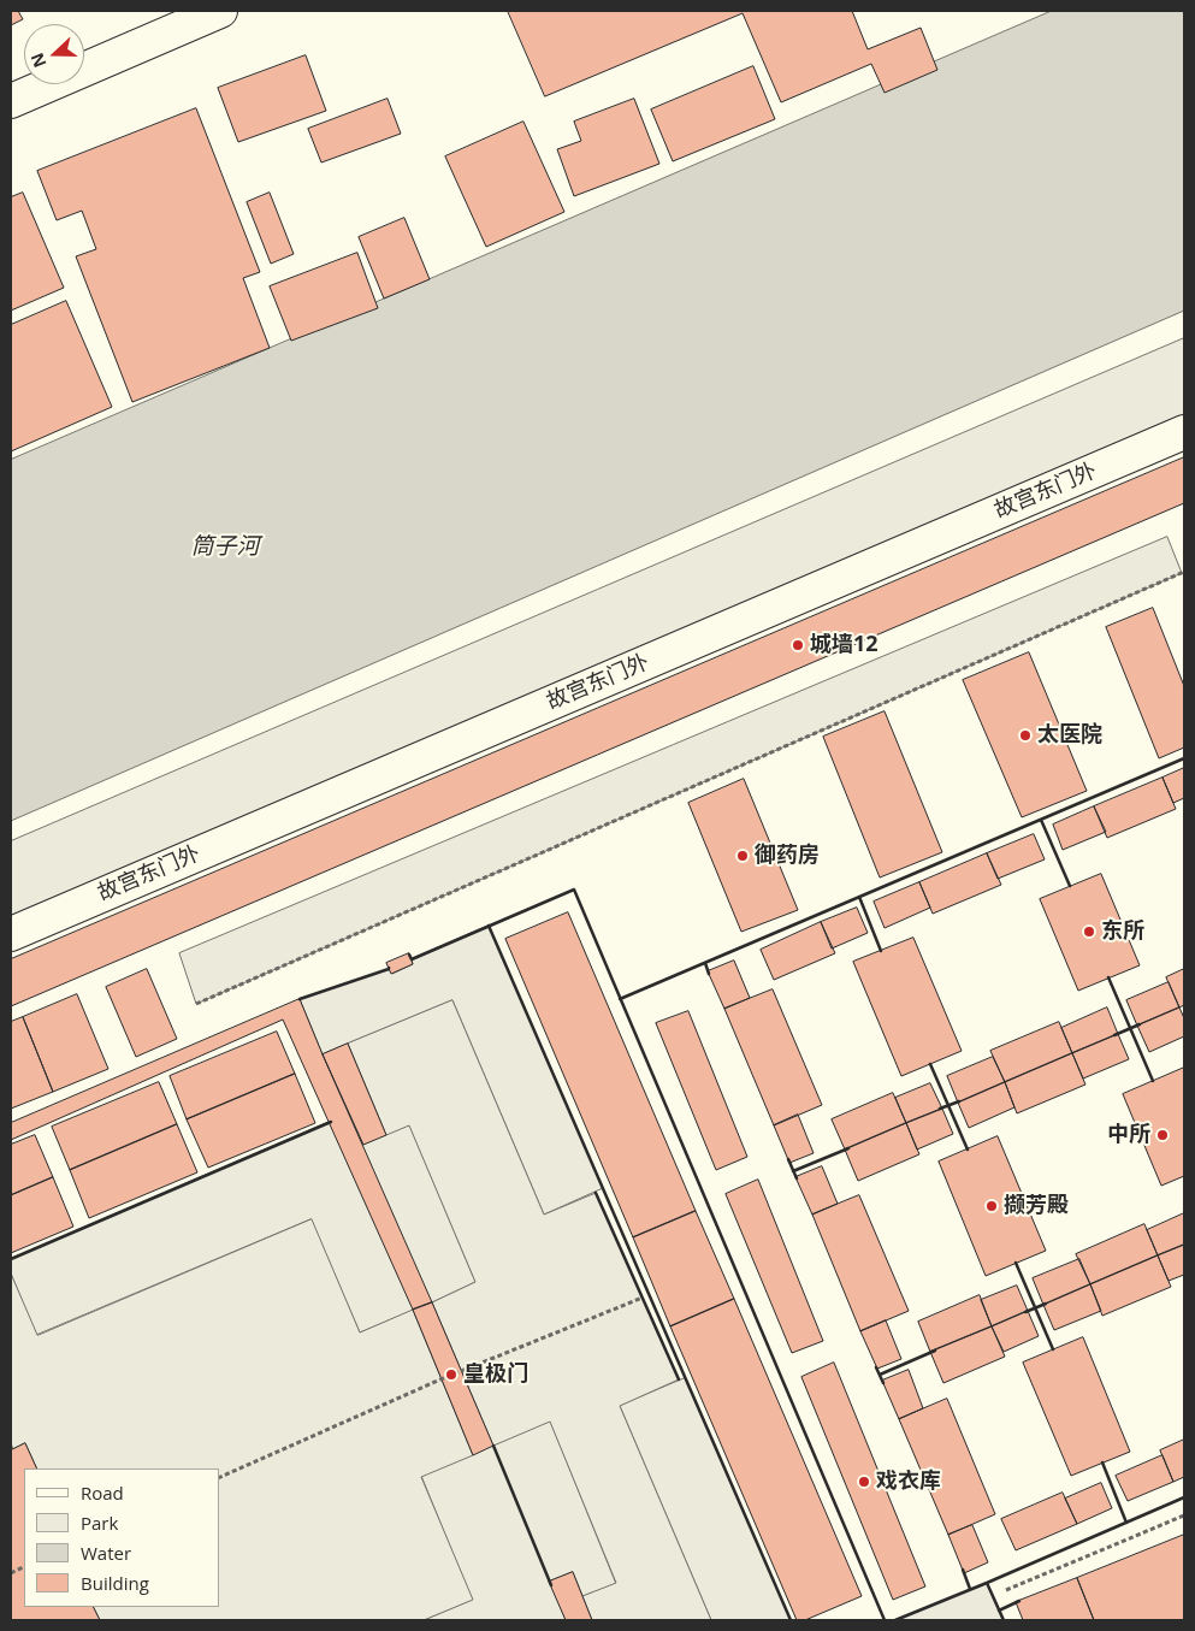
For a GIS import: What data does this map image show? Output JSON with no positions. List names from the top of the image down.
{
  "streets": {
    "street": ["故宫东门外"]
  },
  "water": ["筒子河"],
  "places": [
    "城墙12",
    "太医院",
    "御药房",
    "东所",
    "中所",
    "撷芳殿",
    "皇极门",
    "戏衣库"
  ],
  "legend": [
    "Road",
    "Park",
    "Water",
    "Building"
  ],
  "north": "left"
}
